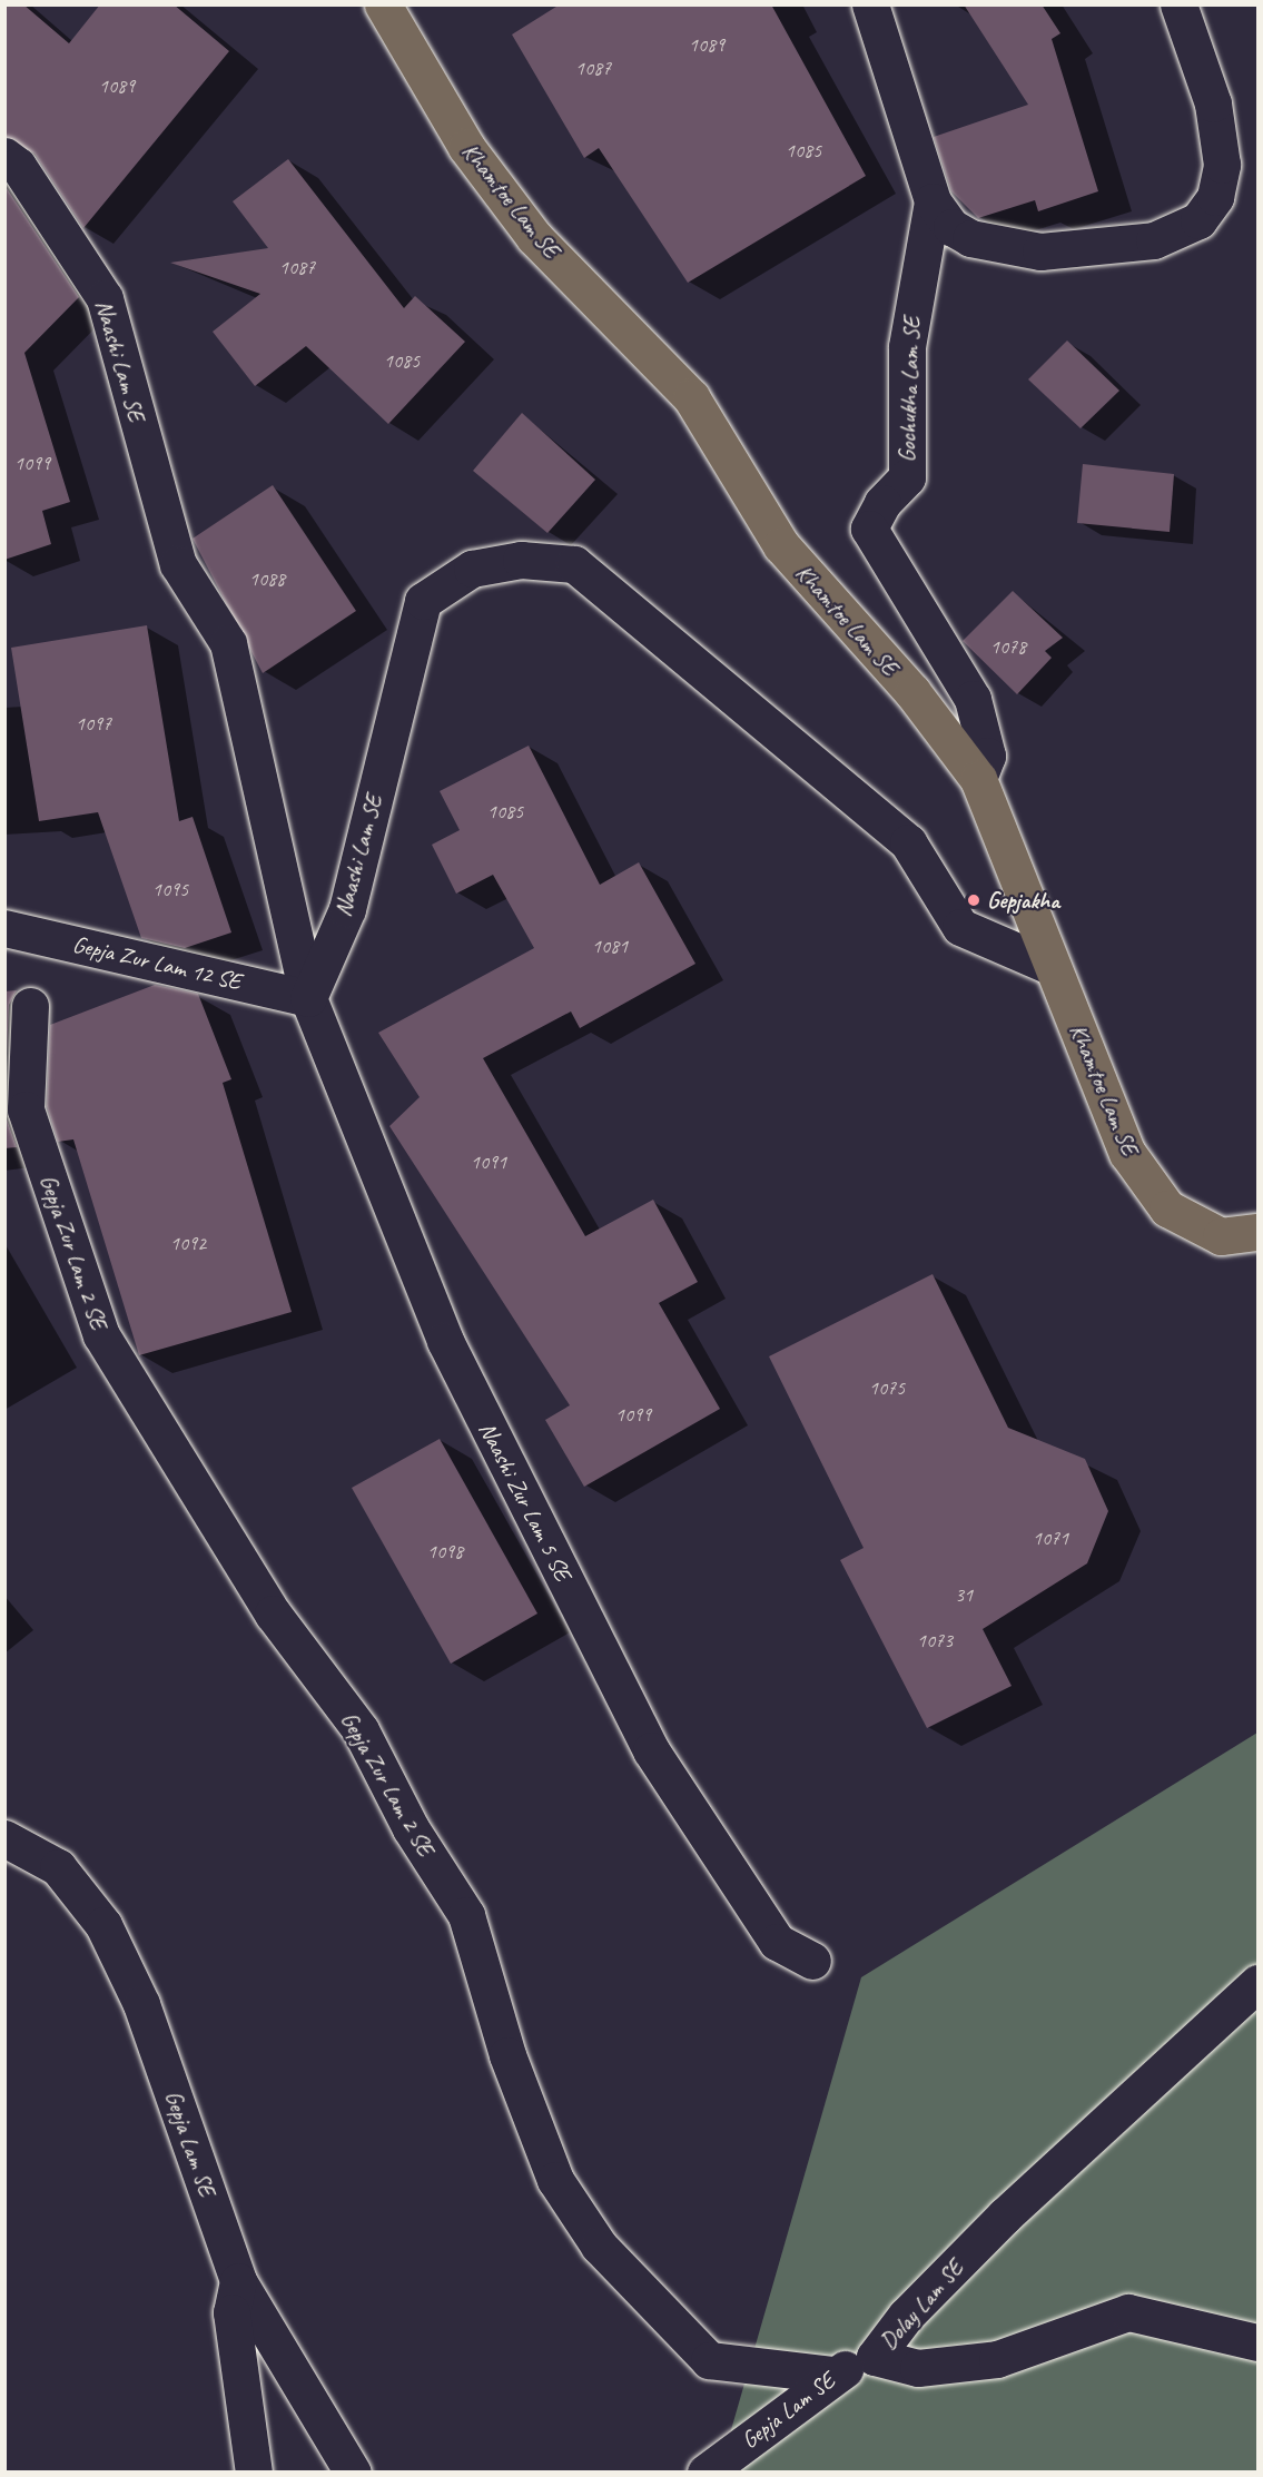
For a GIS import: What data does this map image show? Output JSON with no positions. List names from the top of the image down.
{
  "streets": {
    "main road": ["Khamtoe Lam SE"],
    "street": [
      "Naashi Lam SE",
      "Gochukha Lam SE",
      "Gepja Zur Lam 12 SE",
      "Gepja Zur Lam 2 SE",
      "Naashi Zur Lam 5 SE",
      "Gepja Lam SE",
      "Dolay Lam SE"
    ]
  },
  "crossings": [
    ["Khamtoe Lam SE", "Naashi Lam SE"],
    ["Khamtoe Lam SE", "Gochukha Lam SE"],
    ["Naashi Lam SE", "Gepja Zur Lam 12 SE"],
    ["Naashi Lam SE", "Naashi Zur Lam 5 SE"],
    ["Gepja Zur Lam 12 SE", "Naashi Zur Lam 5 SE"],
    ["Gepja Zur Lam 2 SE", "Gepja Lam SE"],
    ["Gepja Lam SE", "Dolay Lam SE"]
  ],
  "places": ["Gepjakha"],
  "house_numbers": [
    "1089",
    "1087",
    "1089",
    "1085",
    "1087",
    "1085",
    "1099",
    "1088",
    "1078",
    "1097",
    "1085",
    "1095",
    "1081",
    "1091",
    "1092",
    "1075",
    "1099",
    "1071",
    "1098",
    "31",
    "1073"
  ]
}
